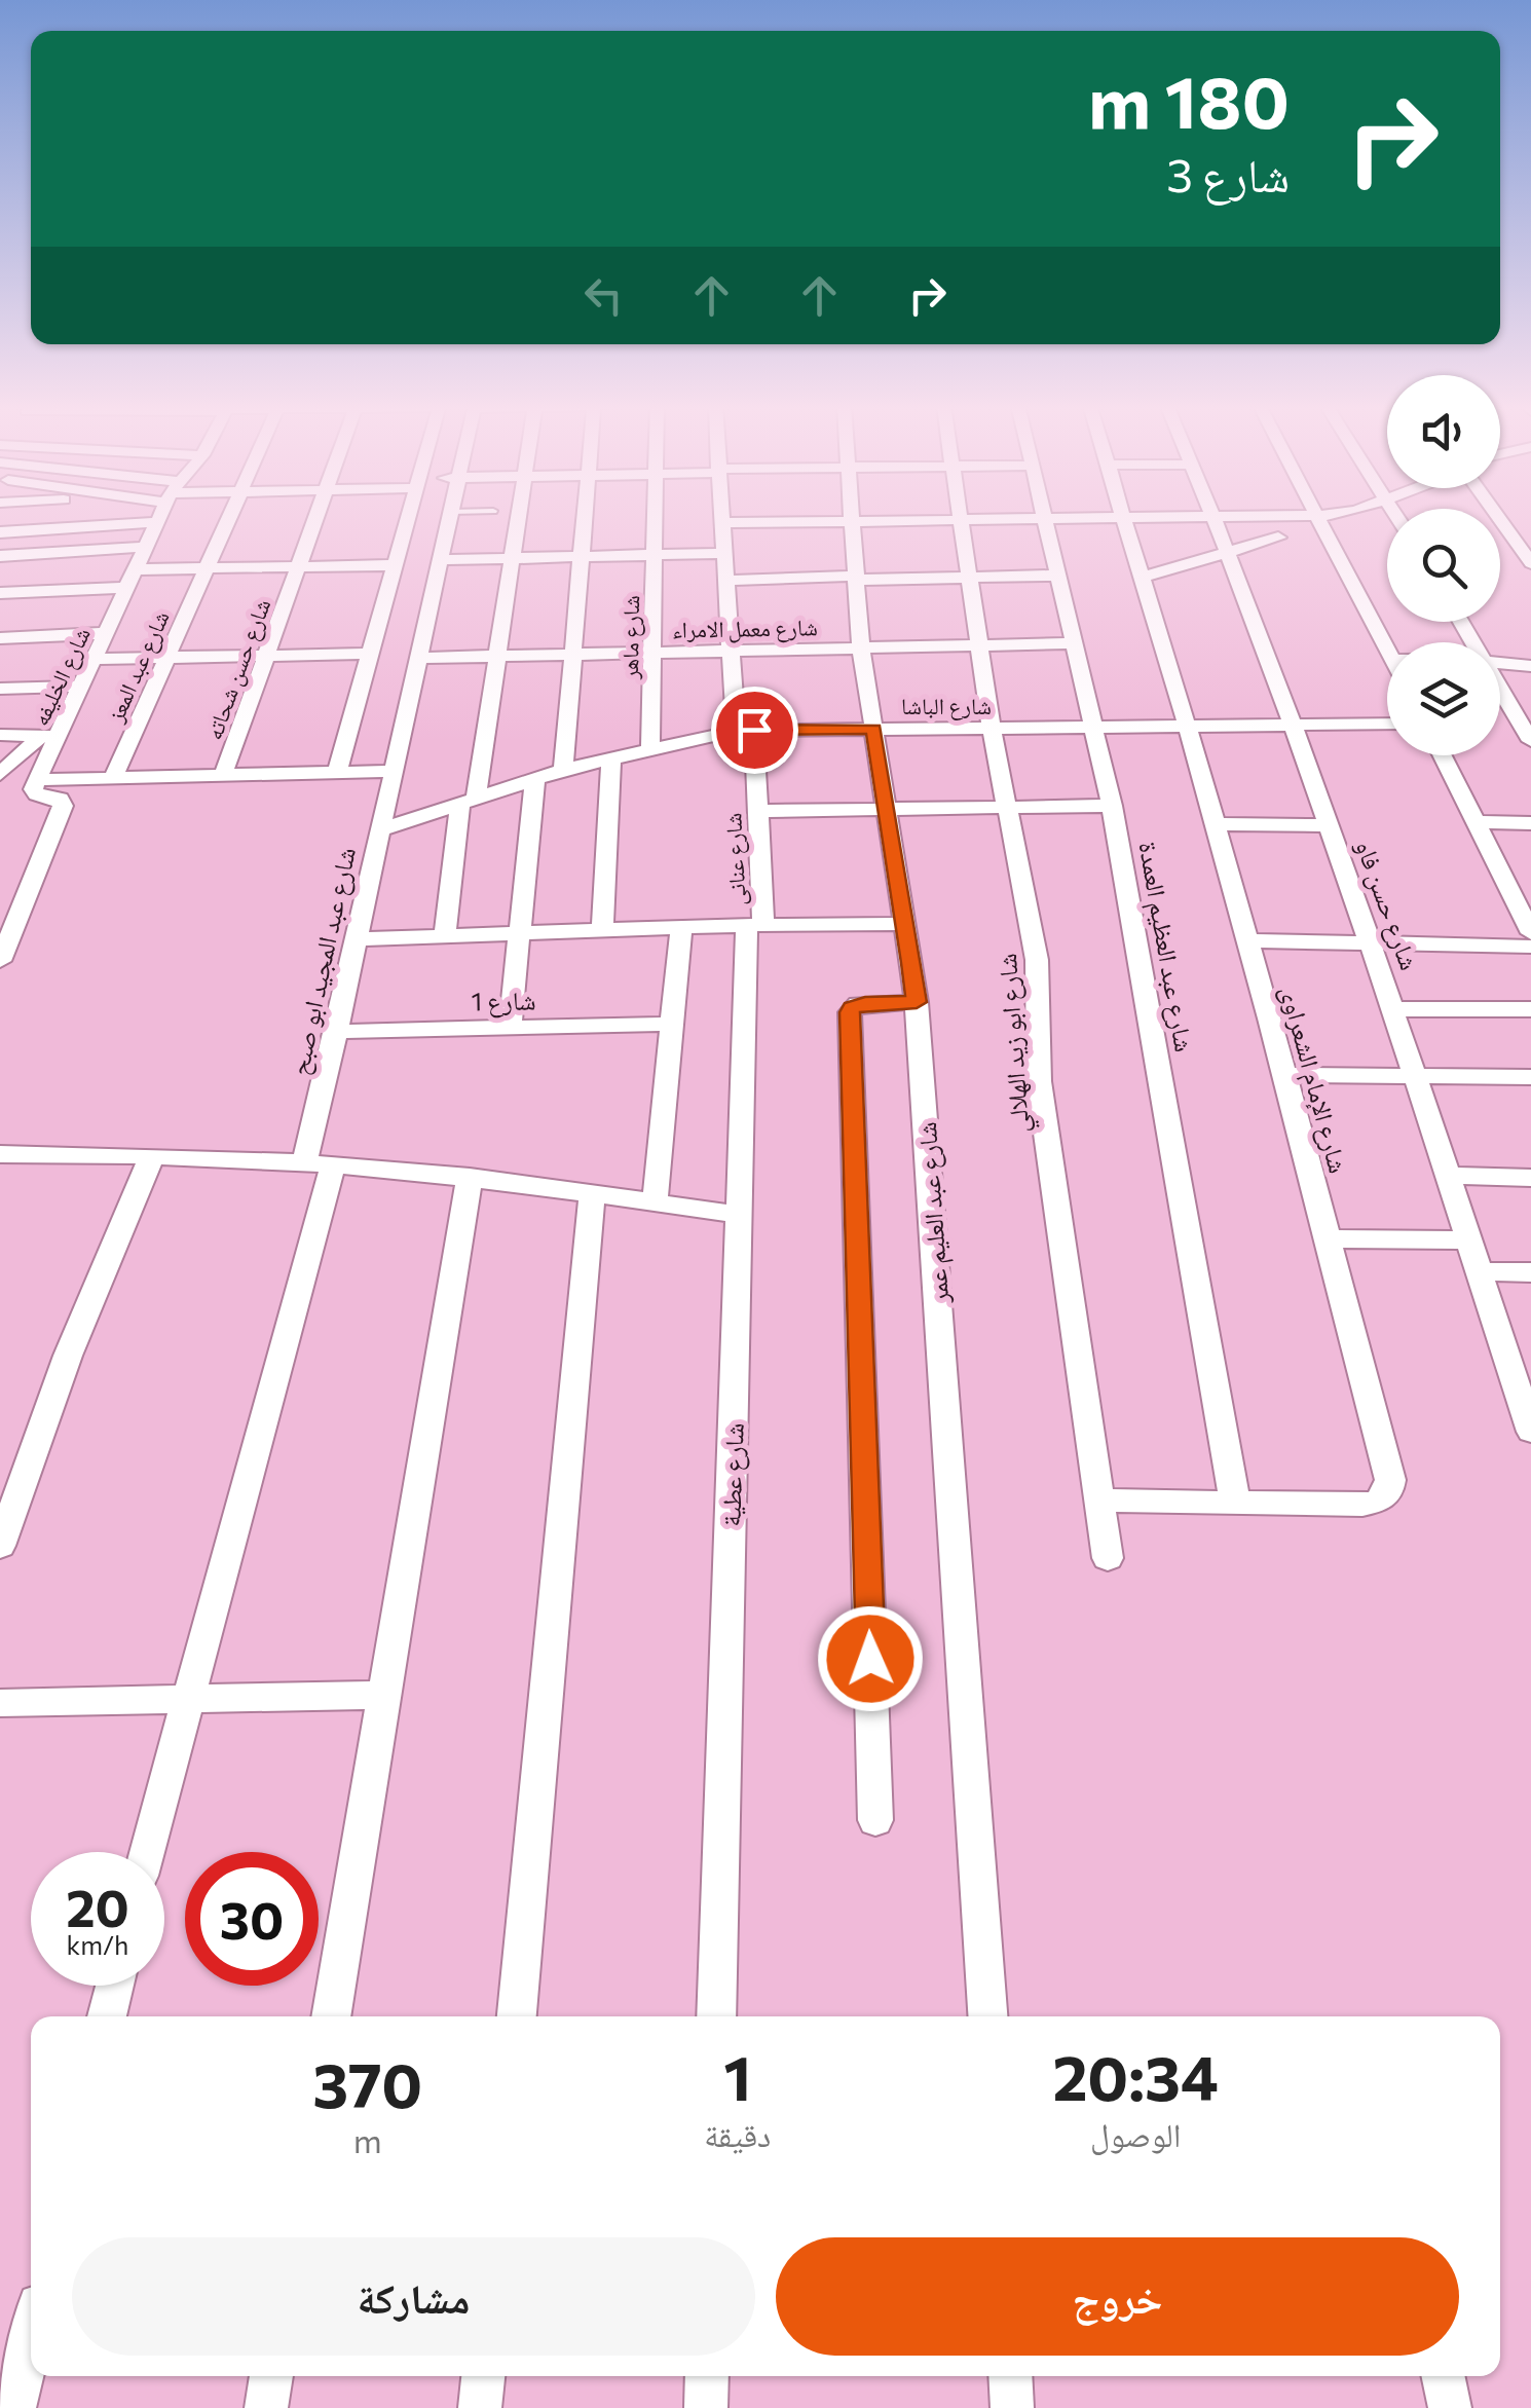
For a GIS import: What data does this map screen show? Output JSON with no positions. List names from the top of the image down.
{
  "streets": {
    "street": [
      "شارع معمل الامراء",
      "شارع ماهر",
      "شارع عبد المعز",
      "شارع حسن شحاته",
      "شارع الخليفه",
      "شارع الباشا",
      "شارع عنانى",
      "شارع حسن فاو",
      "شارع عبد العظيم العمدة",
      "شارع عبد المجيد ابو صبح",
      "شارع 1",
      "شارع ابو زيد الهلالي",
      "شارع الإمام الشعراوى",
      "شارع عبد العليم عمر",
      "شارع عطية"
    ]
  },
  "crossings": [
    ["شارع معمل الامراء", "شارع ماهر"],
    ["شارع معمل الامراء", "شارع عنانى"],
    ["شارع معمل الامراء", "شارع عبد العظيم العمدة"],
    ["شارع معمل الامراء", "شارع عبد المجيد ابو صبح"],
    ["شارع معمل الامراء", "شارع ابو زيد الهلالي"],
    ["شارع معمل الامراء", "شارع عبد العليم عمر"],
    ["شارع ماهر", "شارع الباشا"],
    ["شارع الباشا", "شارع عنانى"],
    ["شارع الباشا", "شارع حسن فاو"],
    ["شارع الباشا", "شارع عبد العظيم العمدة"],
    ["شارع الباشا", "شارع عبد المجيد ابو صبح"],
    ["شارع الباشا", "شارع ابو زيد الهلالي"],
    ["شارع الباشا", "شارع الإمام الشعراوى"],
    ["شارع الباشا", "شارع عبد العليم عمر"],
    ["شارع عنانى", "شارع عطية"],
    ["شارع عبد العظيم العمدة", "شارع الإمام الشعراوى"],
    ["شارع عبد المجيد ابو صبح", "شارع 1"],
    ["شارع ابو زيد الهلالي", "شارع الإمام الشعراوى"]
  ],
  "page": {
    "turn": ["180 m", "شارع 3"],
    "speed": "20 km/h",
    "limit": "30",
    "eta": [
      "20:34",
      "الوصول",
      "1",
      "دقيقة",
      "370",
      "m"
    ],
    "buttons": ["خروج", "مشاركة"]
  }
}
